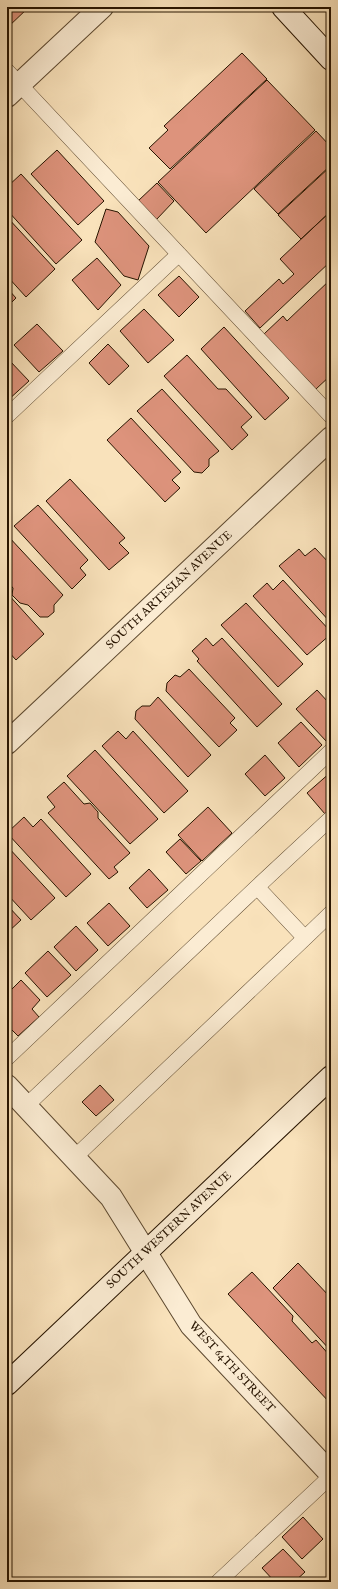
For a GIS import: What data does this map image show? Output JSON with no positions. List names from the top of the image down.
{
  "streets": {
    "street": ["SOUTH ARTESIAN AVENUE", "SOUTH WESTERN AVENUE", "WEST 64TH STREET"]
  },
  "crossings": [
    ["SOUTH WESTERN AVENUE", "WEST 64TH STREET"]
  ]
}
